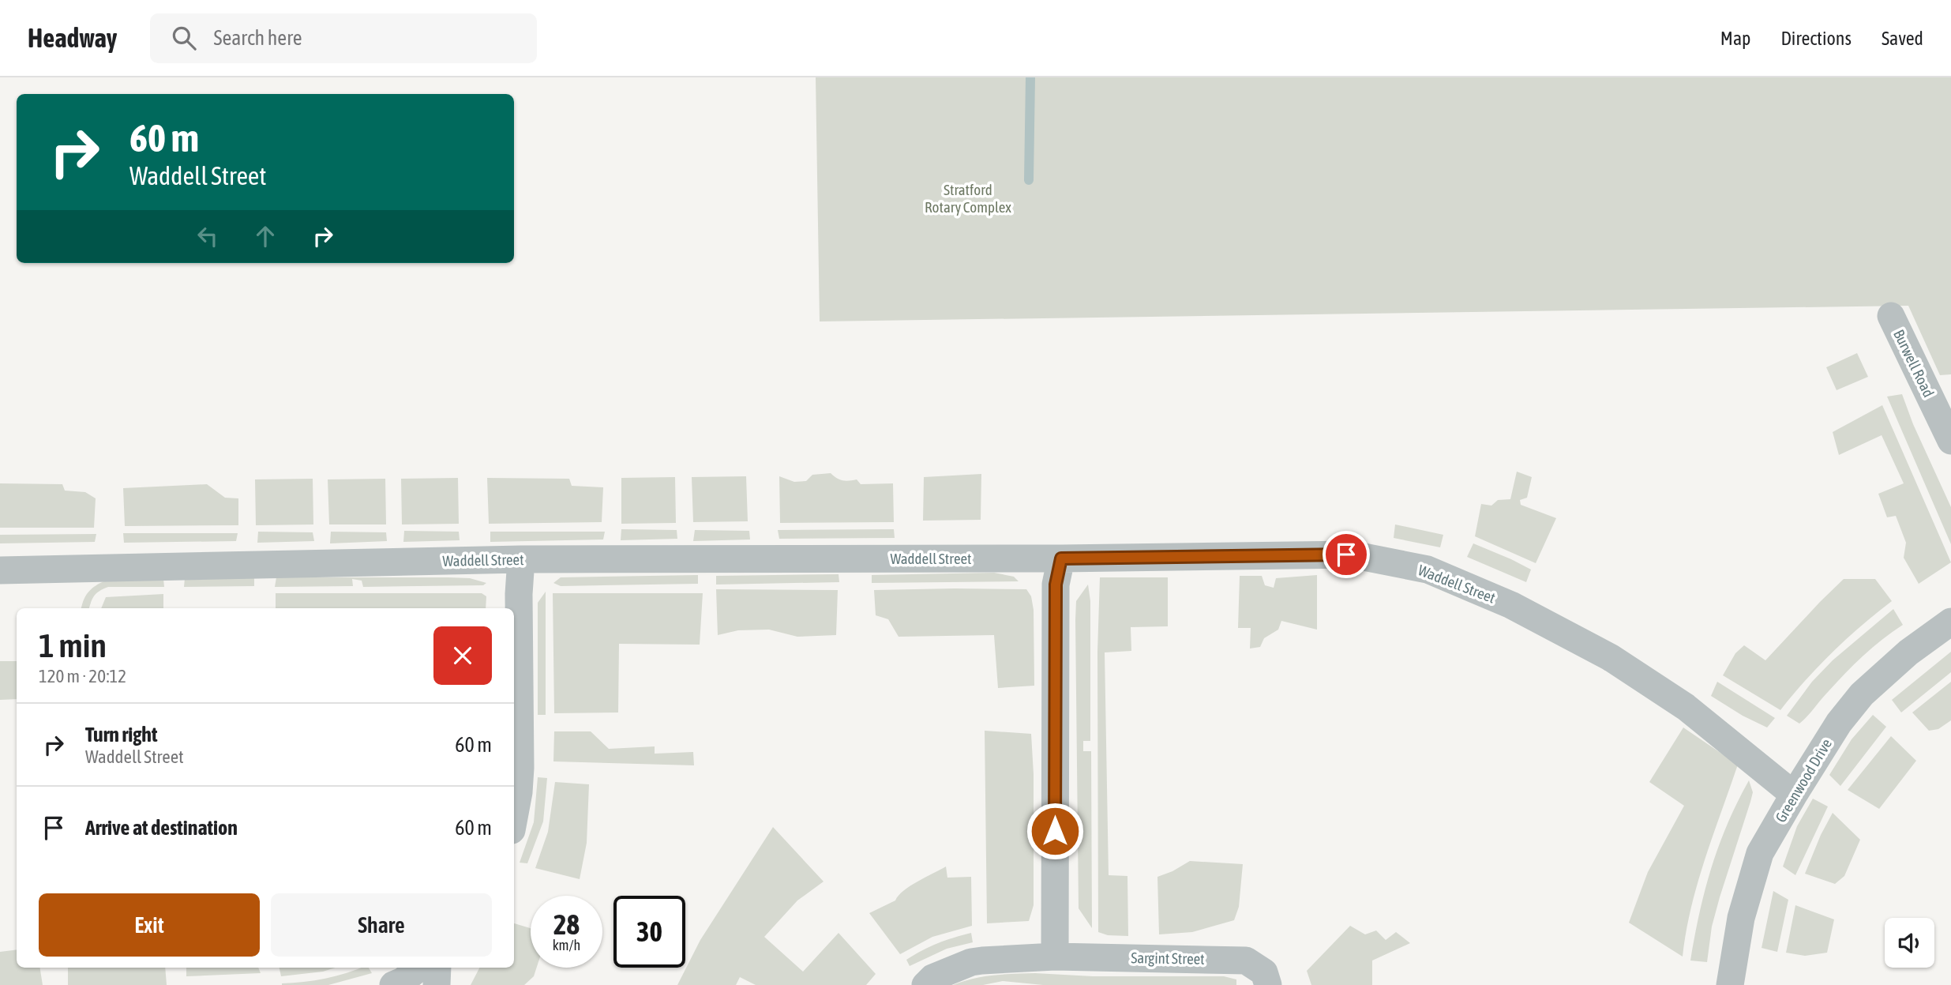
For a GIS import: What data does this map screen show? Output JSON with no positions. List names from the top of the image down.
{
  "streets": {
    "street": [
      "Burwell Road",
      "Waddell Street",
      "Greenwood Drive",
      "Sargint Street"
    ]
  },
  "crossings": [
    ["Waddell Street", "Greenwood Drive"]
  ],
  "parks": ["Stratford Rotary Complex"],
  "page": {
    "header": "Headway",
    "search": "Search here",
    "nav": ["Map", "Directions", "Saved"],
    "turn": ["60 m", "Waddell Street"],
    "heading": ["1 min", "120 m · 20:12"],
    "list": [
      {
        "name": "Turn right",
        "note": "Waddell Street",
        "value": "60 m"
      },
      {
        "name": "Arrive at destination",
        "value": "60 m"
      }
    ],
    "buttons": ["Exit", "Share"],
    "speed": "28 km/h",
    "limit": "30"
  }
}
